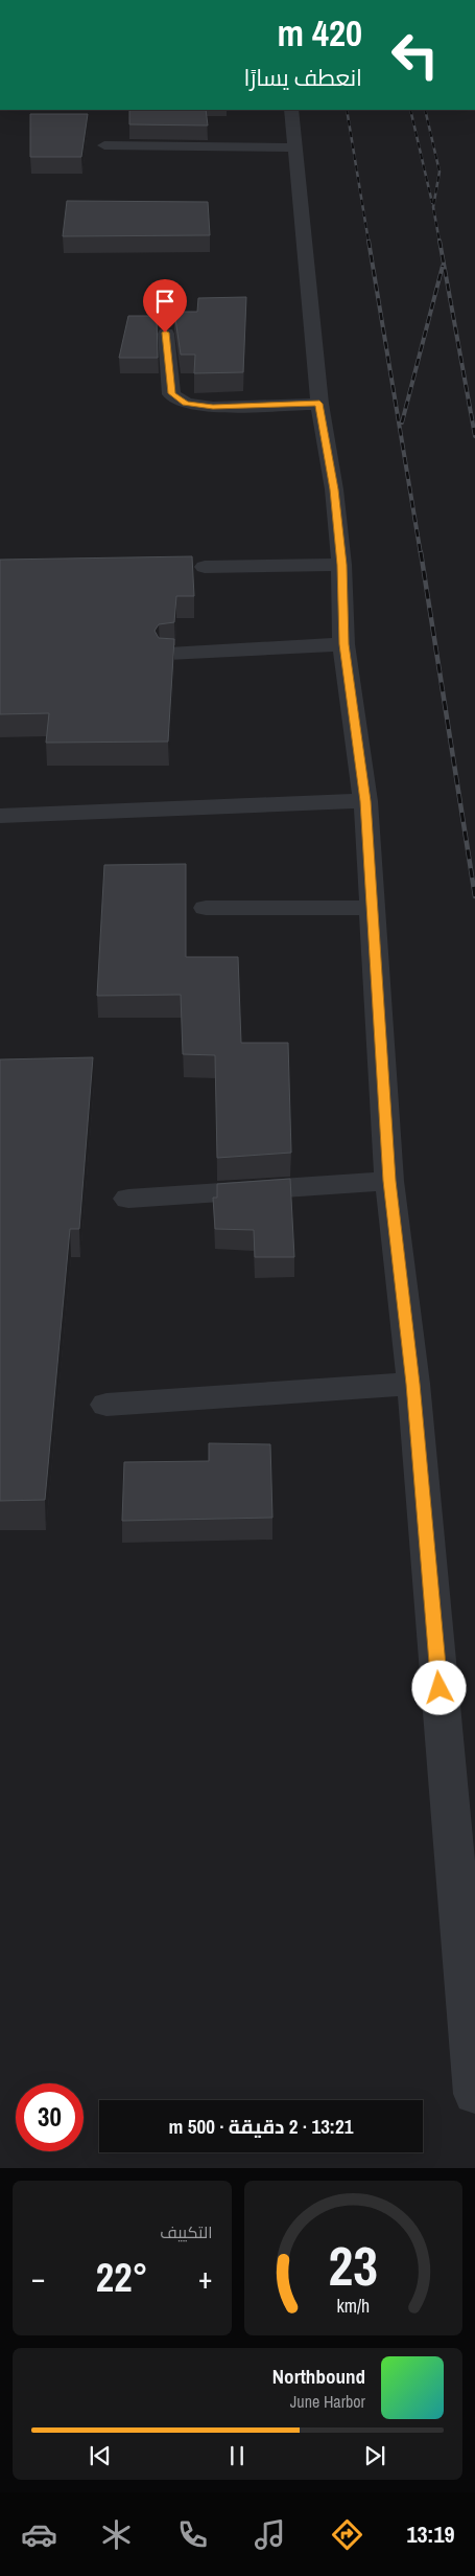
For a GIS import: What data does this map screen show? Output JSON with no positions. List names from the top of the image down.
{
  "page": {
    "turn": ["420 m", "انعطف يسارًا"],
    "limit": "30",
    "trip": "13:21 · 2 دقيقة · 500 m",
    "tile": "التكييف",
    "heat": ["−", "22°", "+"],
    "song": ["Northbound", "June Harbor"],
    "tabs": "13:19",
    "gauge": ["23", "km/h"]
  }
}
